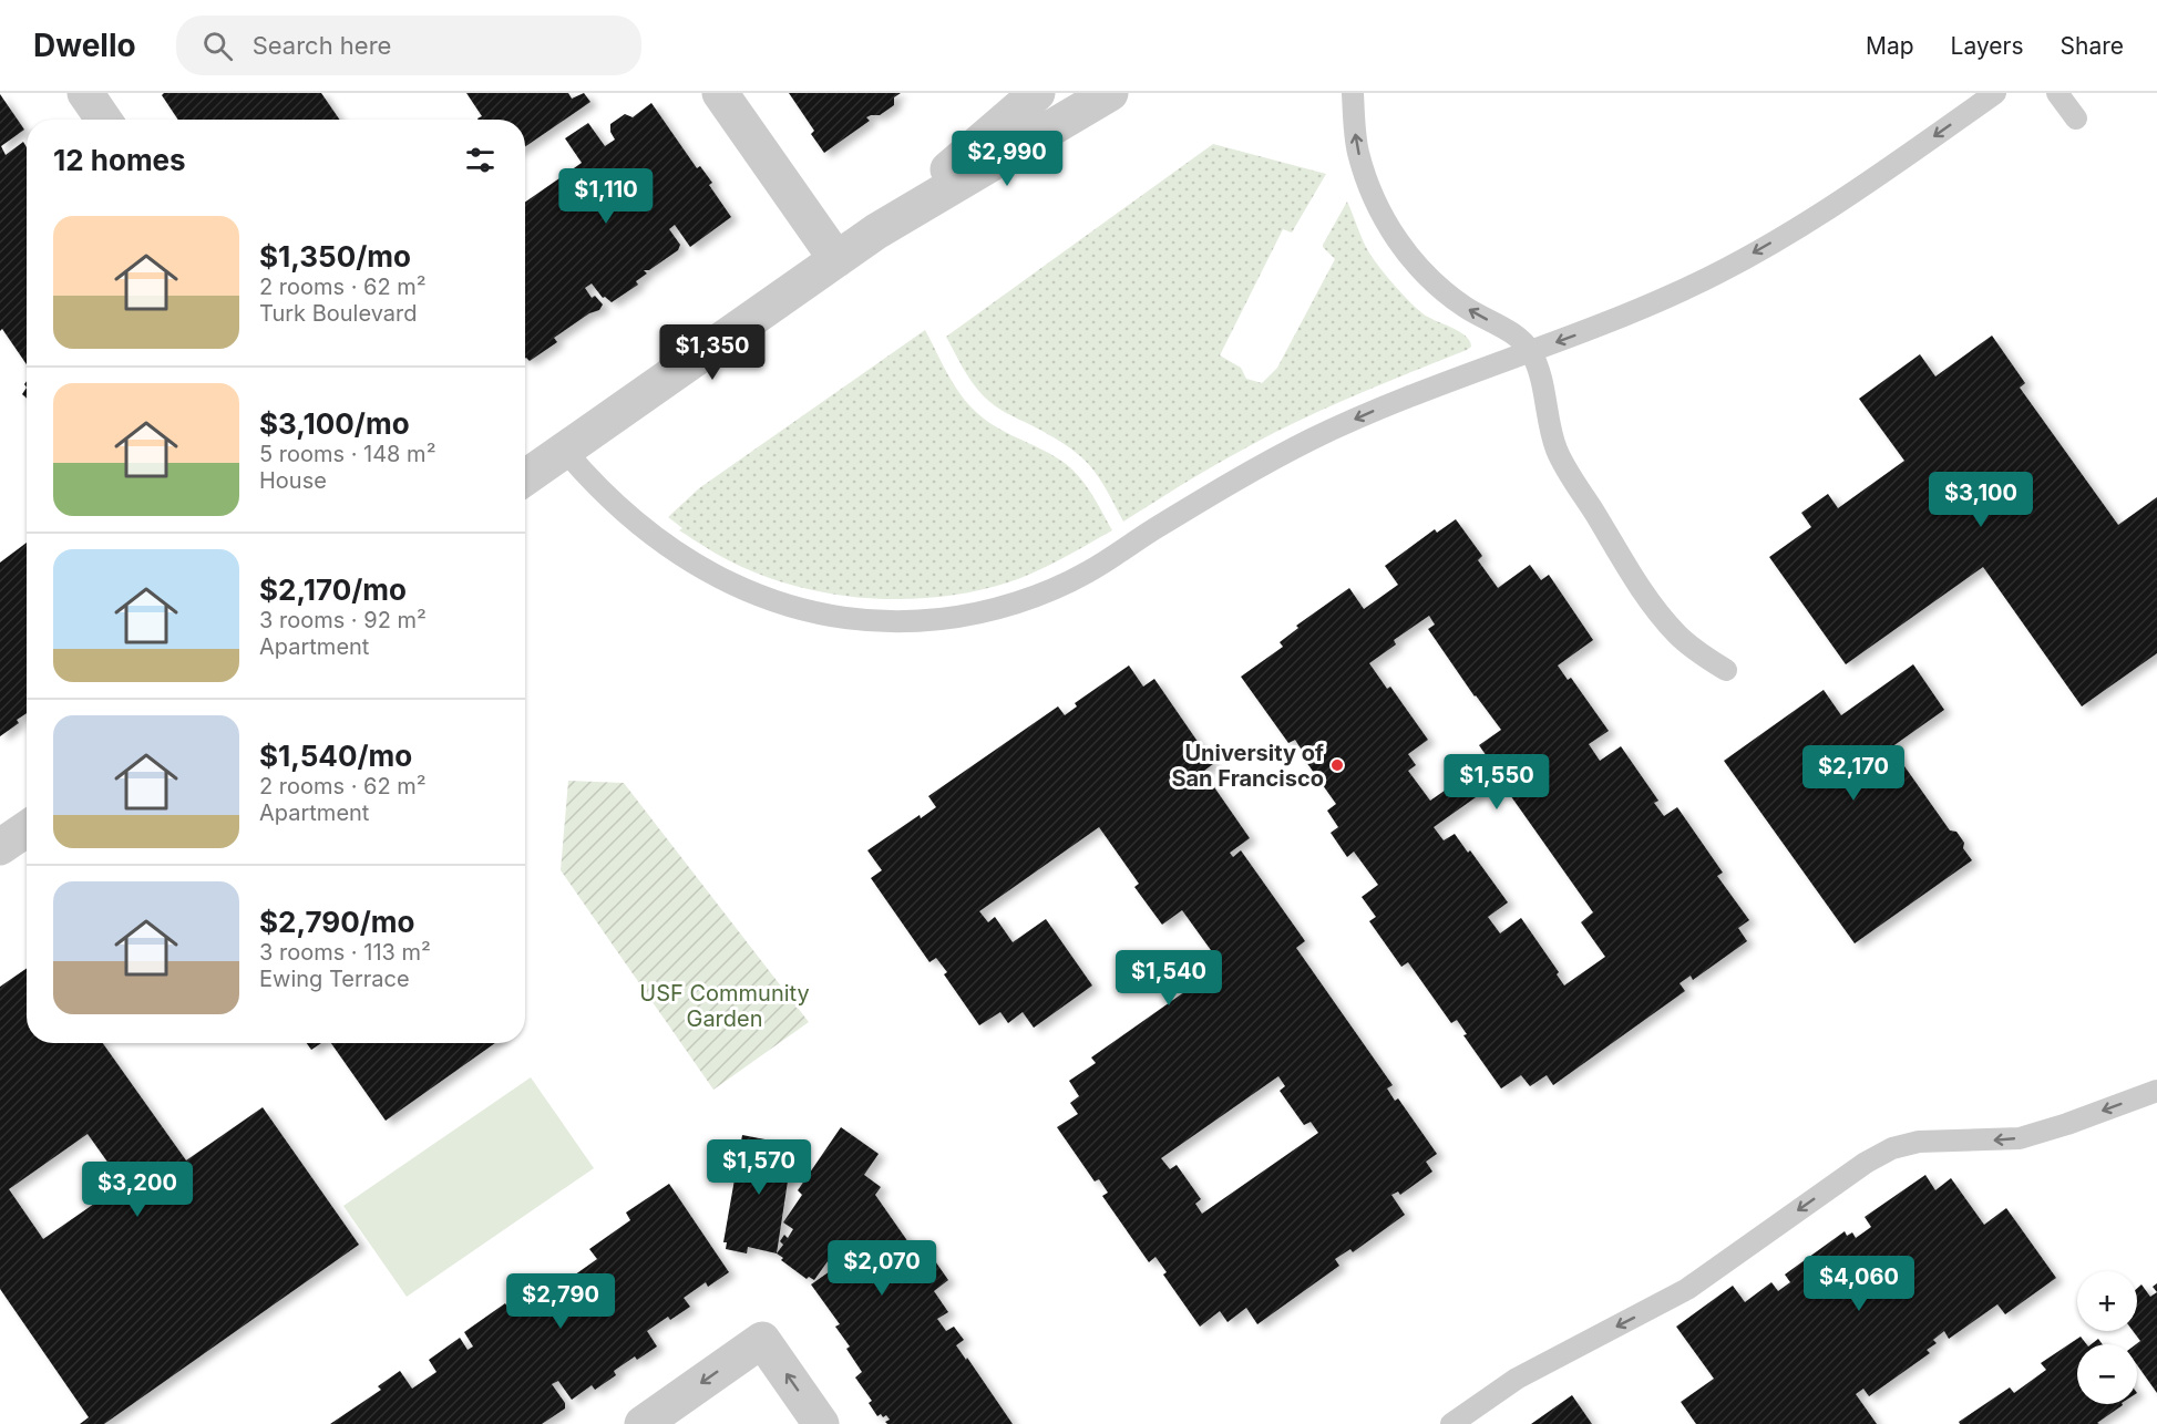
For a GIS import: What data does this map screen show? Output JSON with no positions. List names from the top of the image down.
{
  "parks": ["USF Community Garden"],
  "places": ["University of San Francisco"],
  "page": {
    "header": "Dwello",
    "search": "Search here",
    "nav": ["Map", "Layers", "Share"],
    "heading": "12 homes",
    "price": [
      "$2,990",
      "$1,110",
      "$1,350",
      "$3,100",
      "$2,170",
      "$1,550",
      "$1,540",
      "$1,570",
      "$3,200",
      "$2,070",
      "$4,060",
      "$2,790"
    ],
    "list": [
      {
        "name": "$1,350/mo",
        "note": "2 rooms · 62 m² · Turk Boulevard"
      },
      {
        "name": "$3,100/mo",
        "note": "5 rooms · 148 m² · House"
      },
      {
        "name": "$2,170/mo",
        "note": "3 rooms · 92 m² · Apartment"
      },
      {
        "name": "$1,540/mo",
        "note": "2 rooms · 62 m² · Apartment"
      },
      {
        "name": "$2,790/mo",
        "note": "3 rooms · 113 m² · Ewing Terrace"
      }
    ],
    "map_buttons": ["+", "−"]
  }
}
